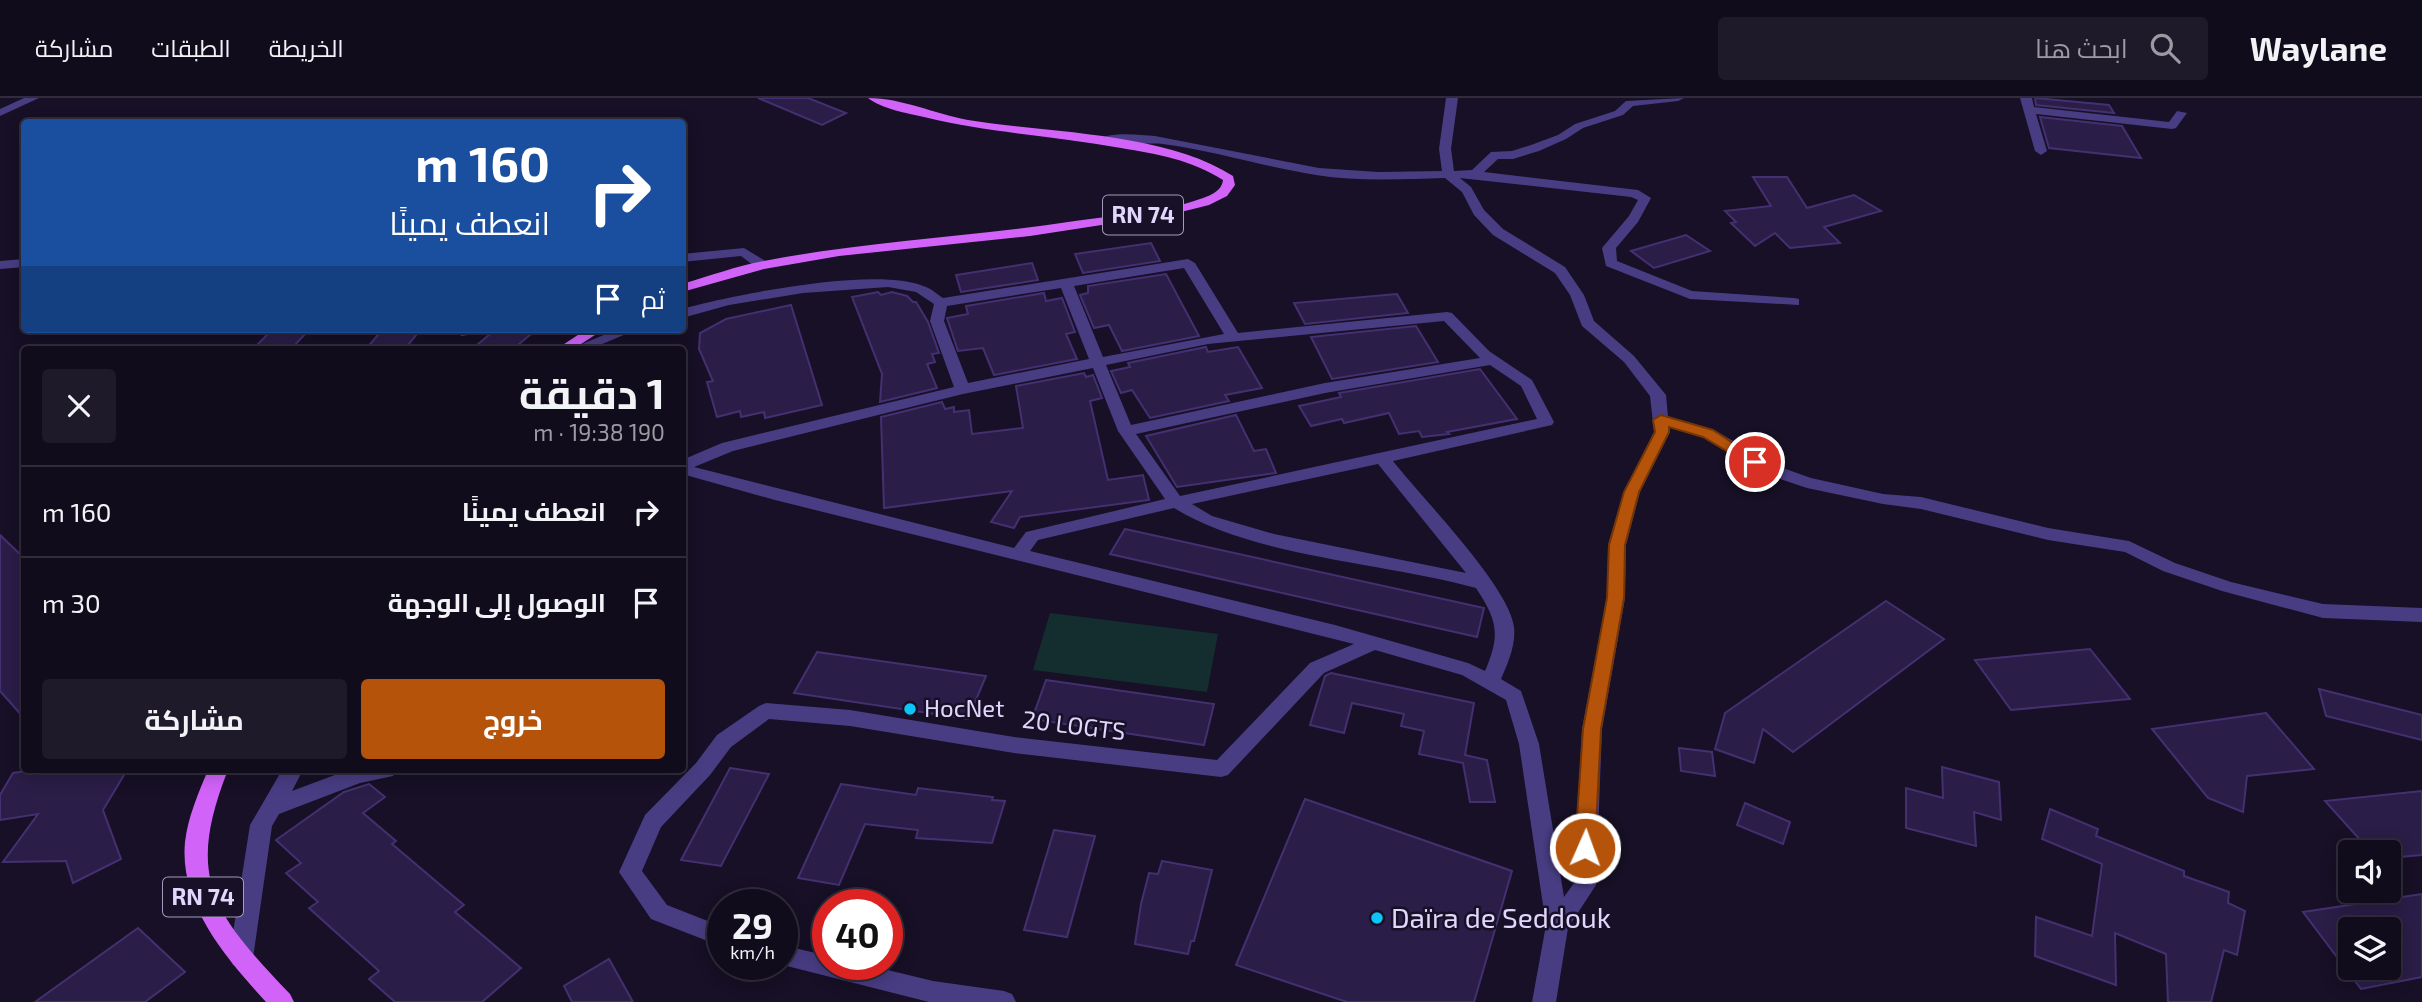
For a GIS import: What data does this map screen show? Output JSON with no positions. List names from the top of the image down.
{
  "streets": {
    "main road": ["RN 74"],
    "street": ["20 LOGTS"]
  },
  "places": ["HocNet", "Daïra de Seddouk"],
  "page": {
    "header": "Waylane",
    "search": "ابحث هنا",
    "nav": ["الخريطة", "الطبقات", "مشاركة"],
    "turn": ["160 m", "انعطف يمينًا"],
    "then": "ثم",
    "heading": ["1 دقيقة", "190 m · 19:38"],
    "list": [
      {
        "name": "انعطف يمينًا",
        "value": "160 m"
      },
      {
        "name": "الوصول إلى الوجهة",
        "value": "30 m"
      }
    ],
    "buttons": ["خروج", "مشاركة"],
    "speed": "29 km/h",
    "limit": "40"
  }
}
